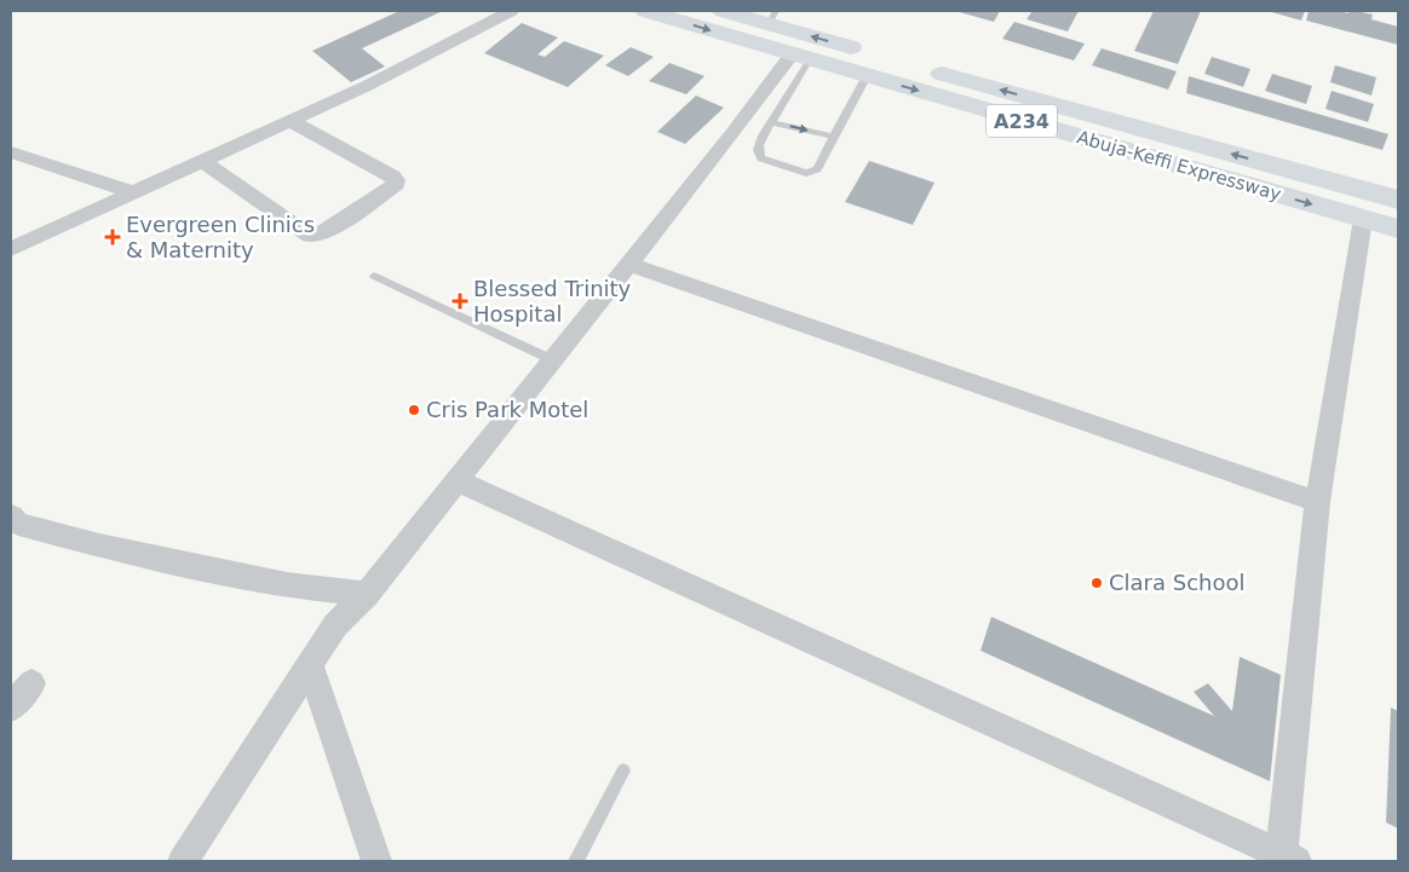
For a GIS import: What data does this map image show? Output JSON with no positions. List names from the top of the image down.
{
  "streets": {
    "highway": ["A234", "Abuja-Keffi Expressway"]
  },
  "places": {
    "health": ["Evergreen Clinics & Maternity", "Blessed Trinity Hospital"],
    "other": ["Cris Park Motel", "Clara School"]
  }
}
